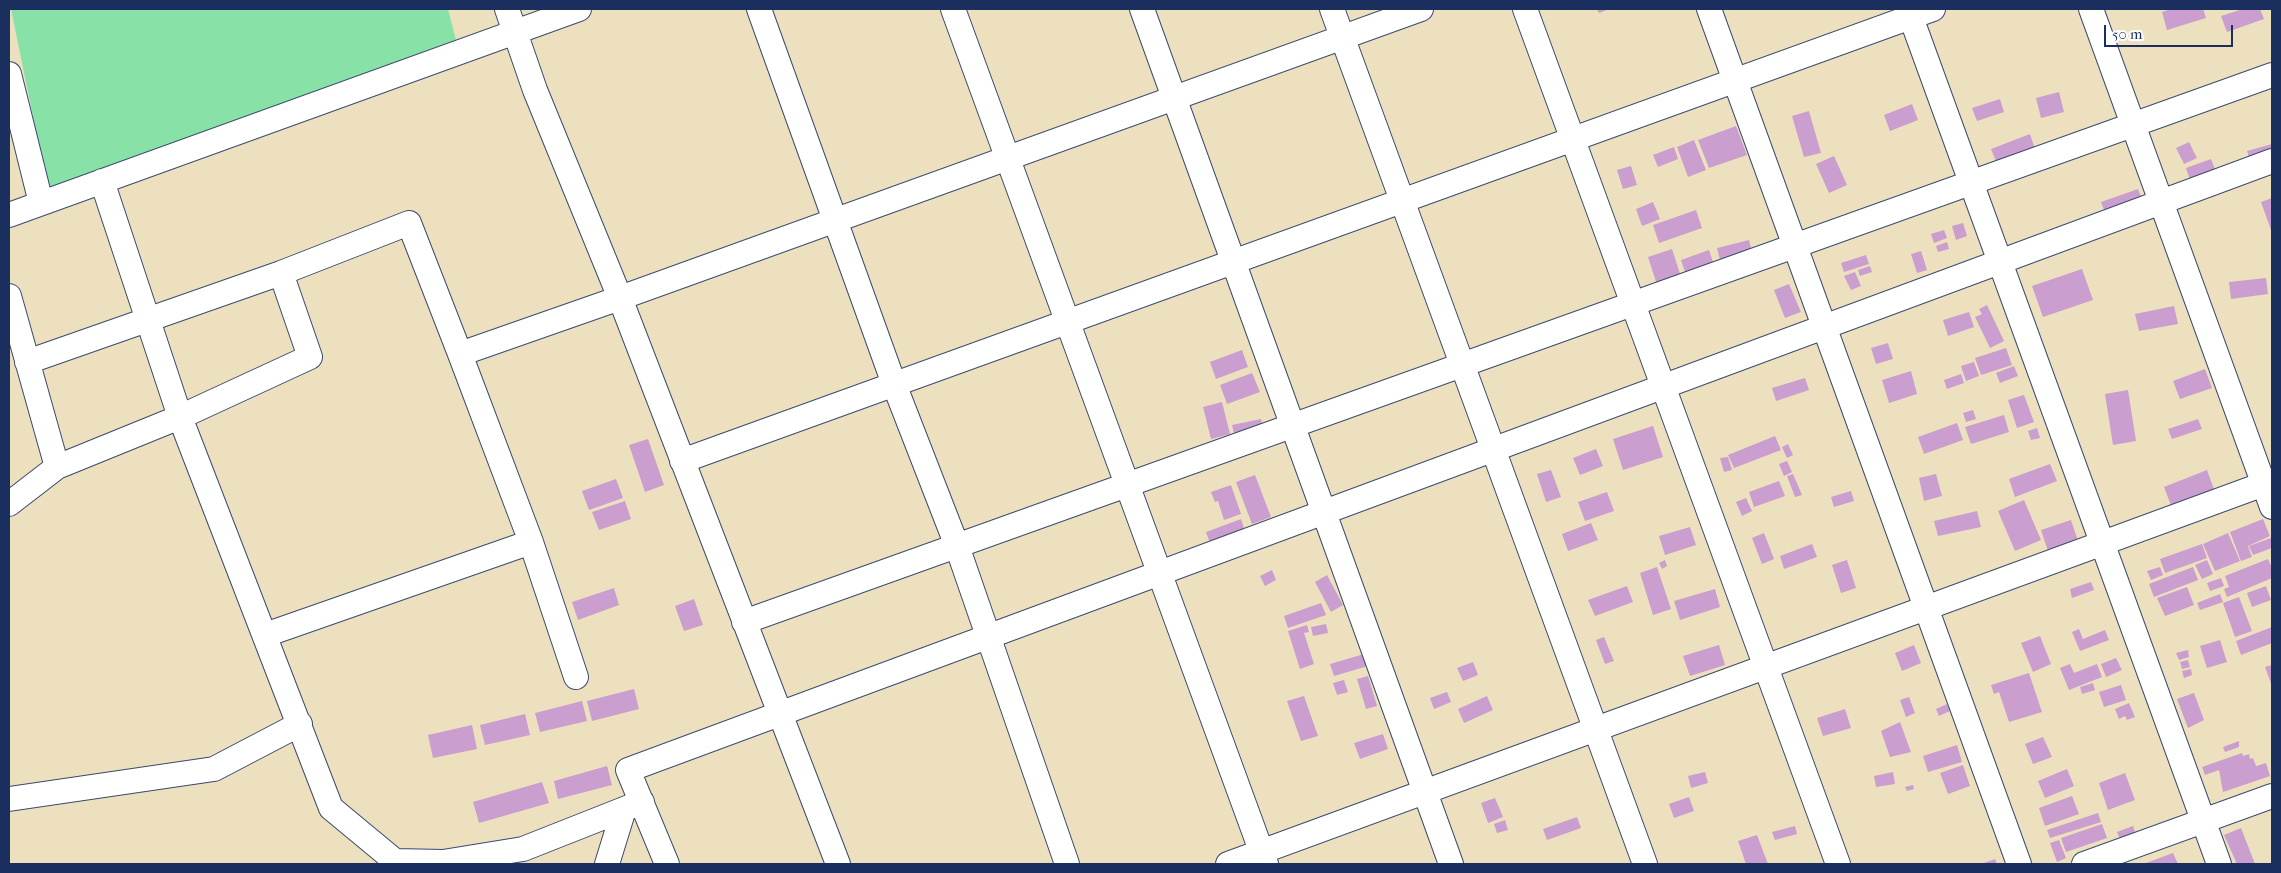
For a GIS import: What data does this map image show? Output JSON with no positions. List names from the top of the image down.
{
  "scale_bar": "50 m"
}
